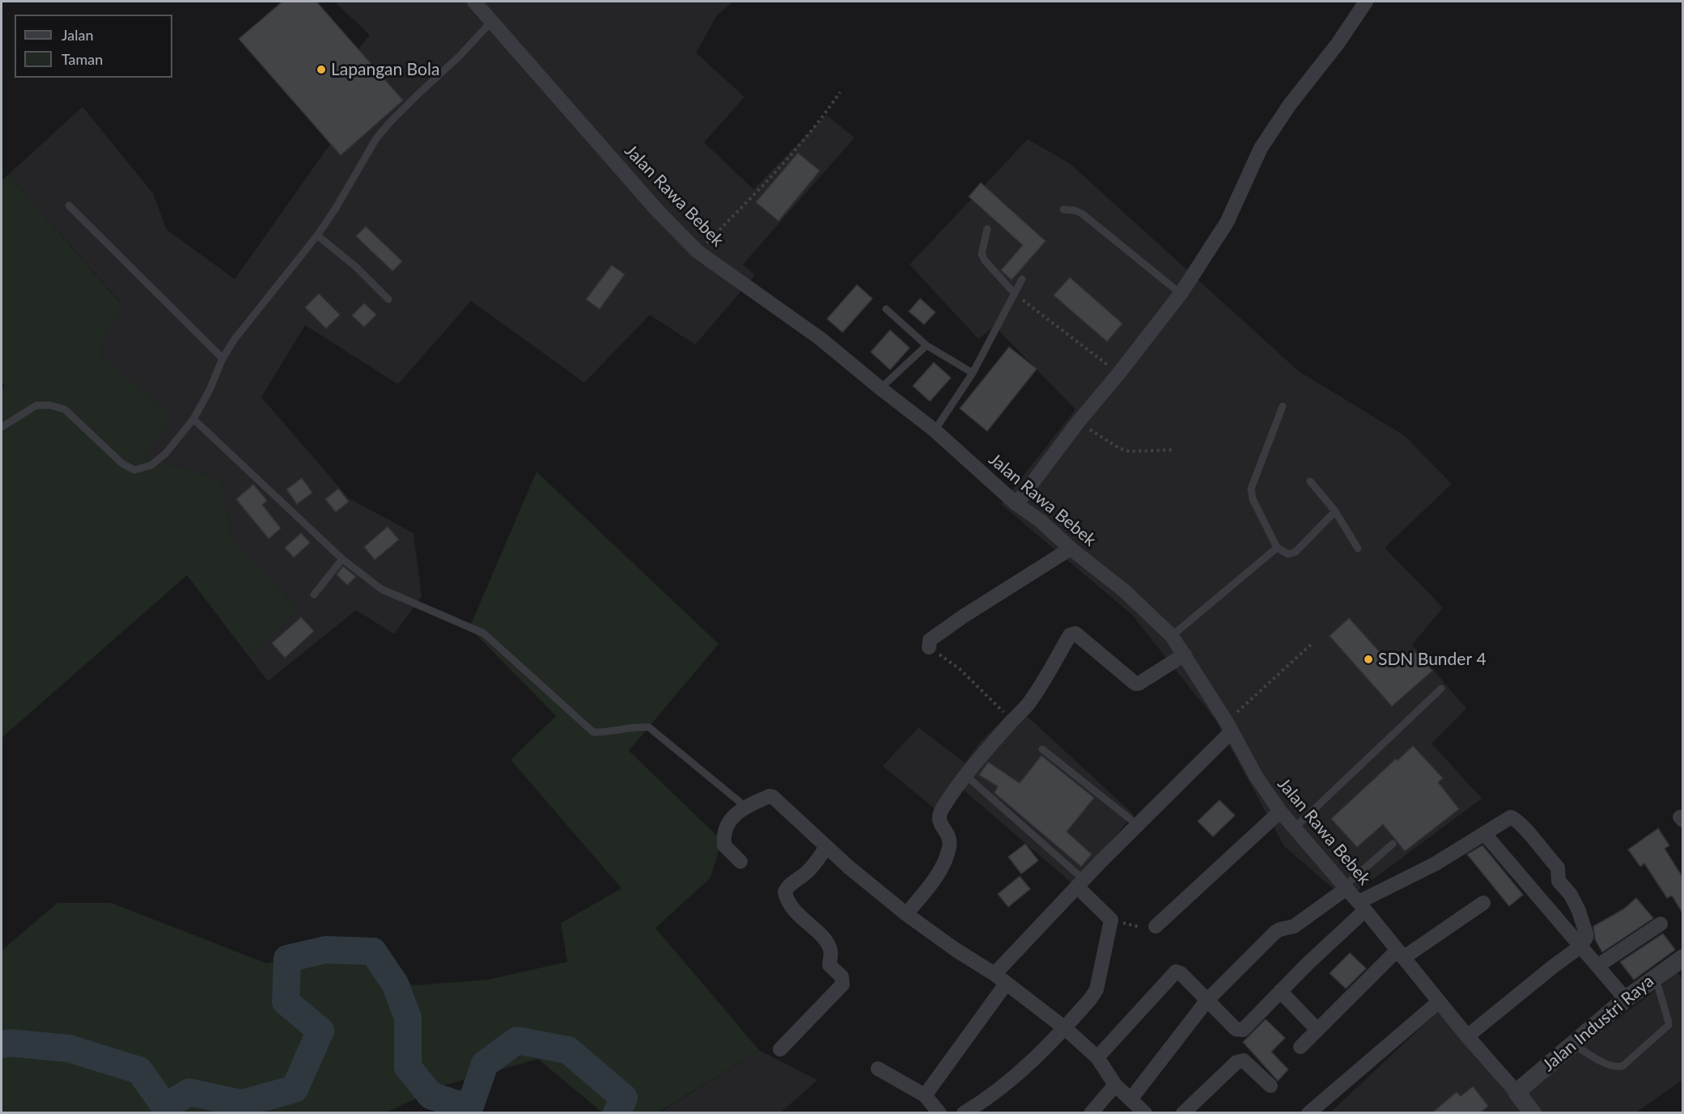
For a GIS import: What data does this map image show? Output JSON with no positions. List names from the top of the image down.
{
  "streets": {
    "street": ["Jalan Rawa Bebek", "Jalan Industri Raya"]
  },
  "crossings": [
    ["Jalan Rawa Bebek", "Jalan Industri Raya"]
  ],
  "places": ["Lapangan Bola", "SDN Bunder 4"],
  "legend": ["Jalan", "Taman"]
}
